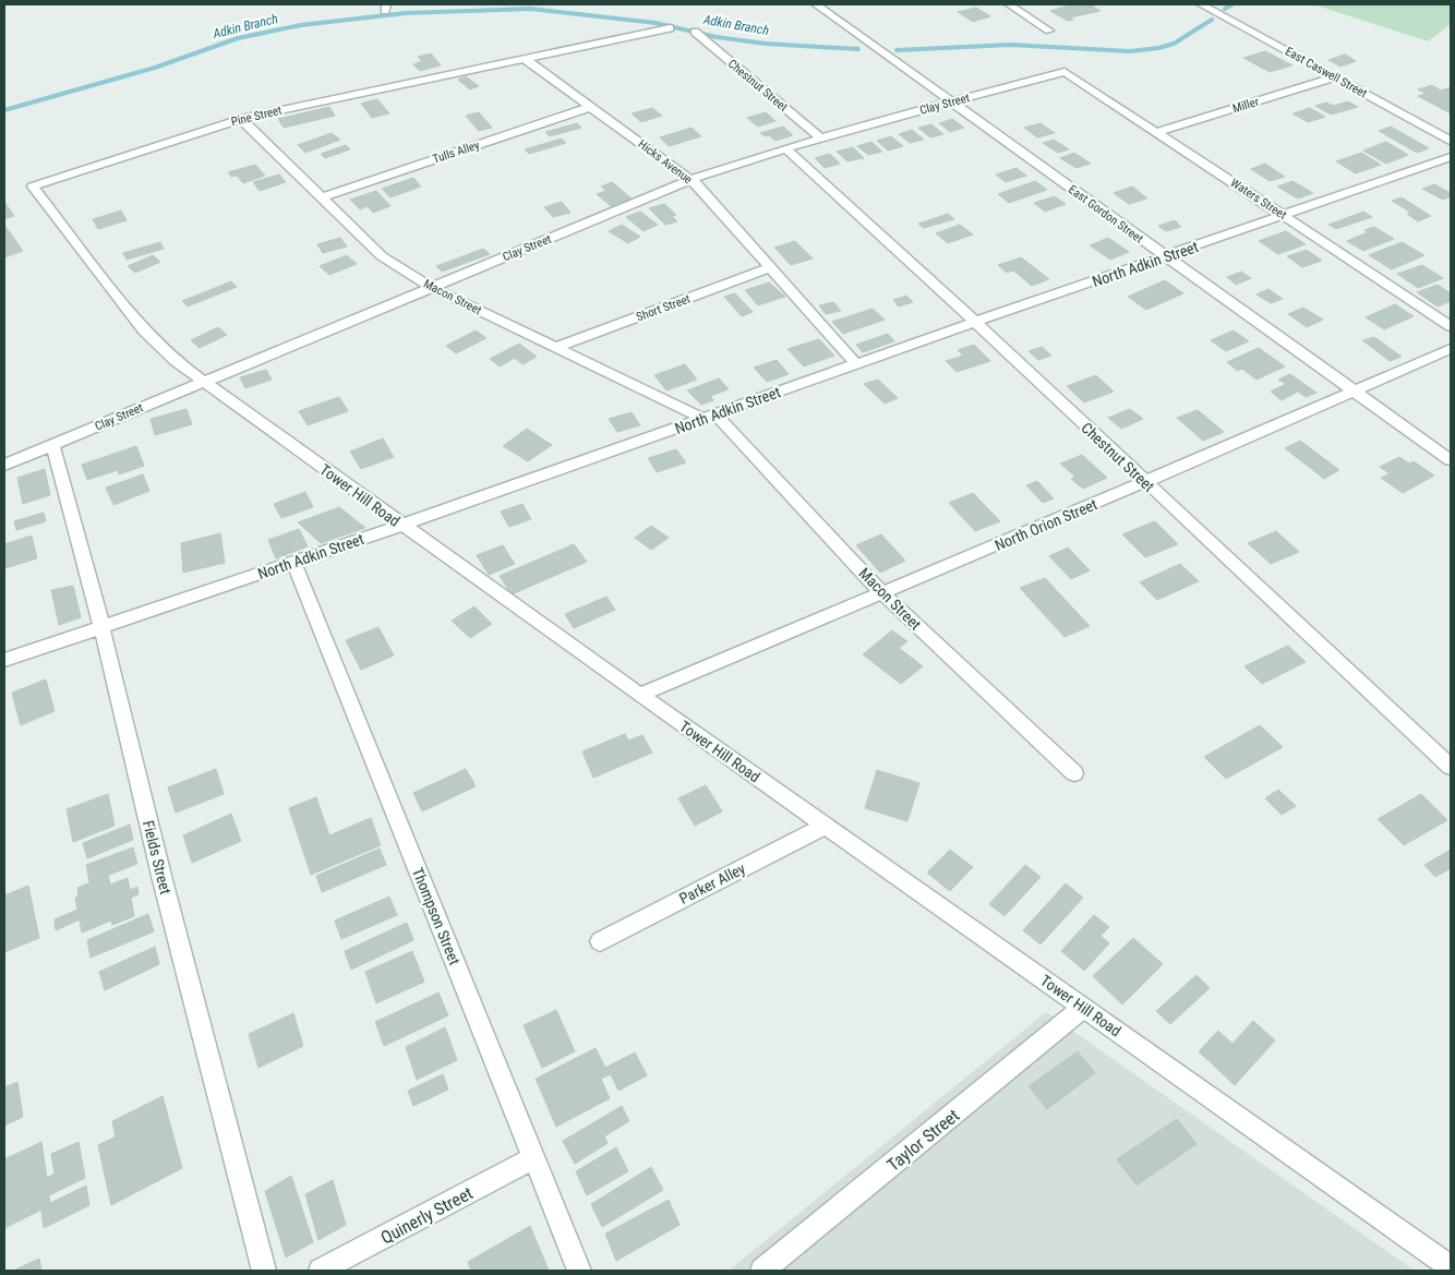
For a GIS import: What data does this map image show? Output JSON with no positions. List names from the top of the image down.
{
  "streets": {
    "street": [
      "East Caswell Street",
      "Chestnut Street",
      "Clay Street",
      "Miller",
      "Pine Street",
      "Tulls Alley",
      "Hicks Avenue",
      "Waters Street",
      "East Gordon Street",
      "North Adkin Street",
      "Macon Street",
      "Short Street",
      "Tower Hill Road",
      "North Orion Street",
      "Fields Street",
      "Parker Alley",
      "Thompson Street",
      "Taylor Street",
      "Quinerly Street"
    ]
  },
  "crossings": [
    ["East Caswell Street", "Miller"],
    ["Chestnut Street", "Clay Street"],
    ["Chestnut Street", "North Adkin Street"],
    ["Chestnut Street", "North Orion Street"],
    ["Clay Street", "Hicks Avenue"],
    ["Clay Street", "Waters Street"],
    ["Clay Street", "East Gordon Street"],
    ["Clay Street", "Macon Street"],
    ["Clay Street", "Tower Hill Road"],
    ["Clay Street", "Fields Street"],
    ["Miller", "Waters Street"],
    ["Pine Street", "Hicks Avenue"],
    ["Pine Street", "Macon Street"],
    ["Pine Street", "Tower Hill Road"],
    ["Tulls Alley", "Hicks Avenue"],
    ["Tulls Alley", "Macon Street"],
    ["Hicks Avenue", "North Adkin Street"],
    ["Hicks Avenue", "Short Street"],
    ["Waters Street", "North Adkin Street"],
    ["East Gordon Street", "North Adkin Street"],
    ["East Gordon Street", "North Orion Street"],
    ["North Adkin Street", "Macon Street"],
    ["North Adkin Street", "Tower Hill Road"],
    ["North Adkin Street", "Fields Street"],
    ["North Adkin Street", "Thompson Street"],
    ["Macon Street", "Short Street"],
    ["Macon Street", "North Orion Street"],
    ["Tower Hill Road", "North Orion Street"],
    ["Tower Hill Road", "Parker Alley"],
    ["Tower Hill Road", "Taylor Street"],
    ["Thompson Street", "Quinerly Street"]
  ],
  "water": ["Adkin Branch"]
}
